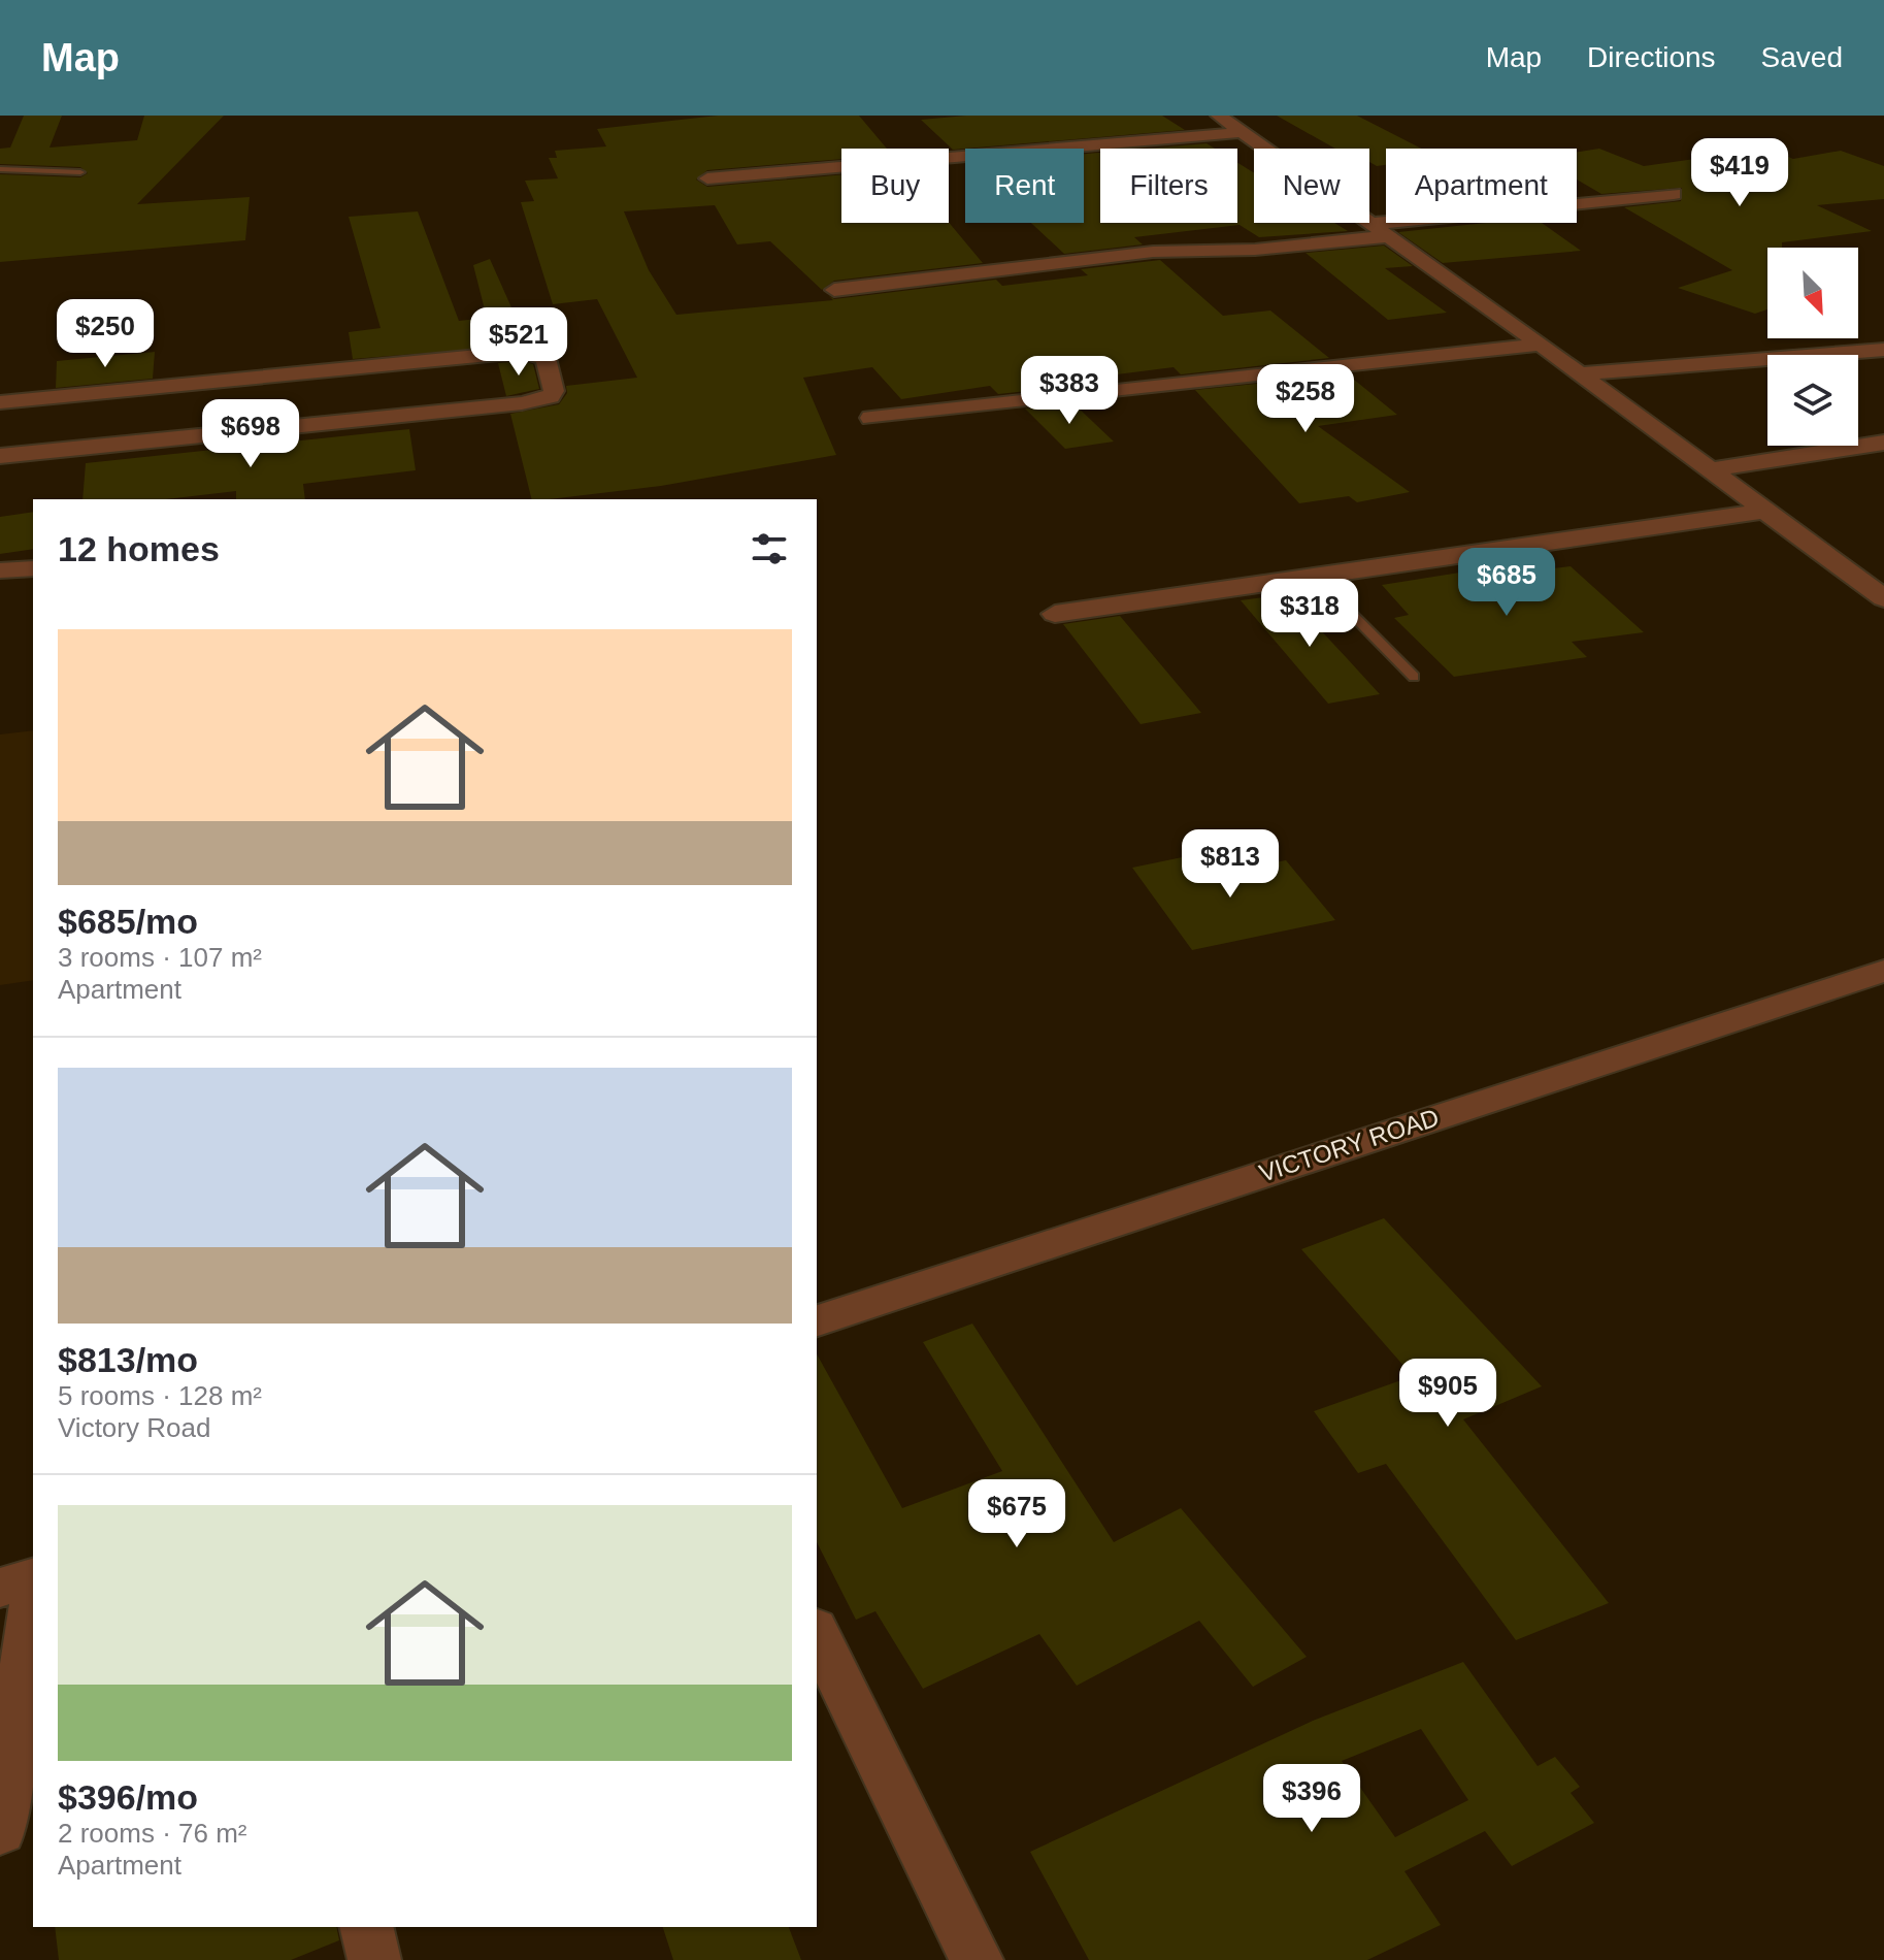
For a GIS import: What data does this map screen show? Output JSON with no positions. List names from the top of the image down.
{
  "streets": {
    "street": ["VICTORY ROAD"]
  },
  "north": "bottom right",
  "page": {
    "header": "Map",
    "nav": ["Map", "Directions", "Saved"],
    "price": [
      "$419",
      "$250",
      "$521",
      "$383",
      "$258",
      "$698",
      "$685",
      "$318",
      "$813",
      "$905",
      "$675",
      "$396"
    ],
    "chip": [
      "Buy",
      "Rent",
      "Filters",
      "New",
      "Apartment"
    ],
    "heading": "12 homes",
    "list": [
      {
        "name": "$685/mo",
        "note": "3 rooms · 107 m² · Apartment"
      },
      {
        "name": "$813/mo",
        "note": "5 rooms · 128 m² · Victory Road"
      },
      {
        "name": "$396/mo",
        "note": "2 rooms · 76 m² · Apartment"
      }
    ]
  }
}
